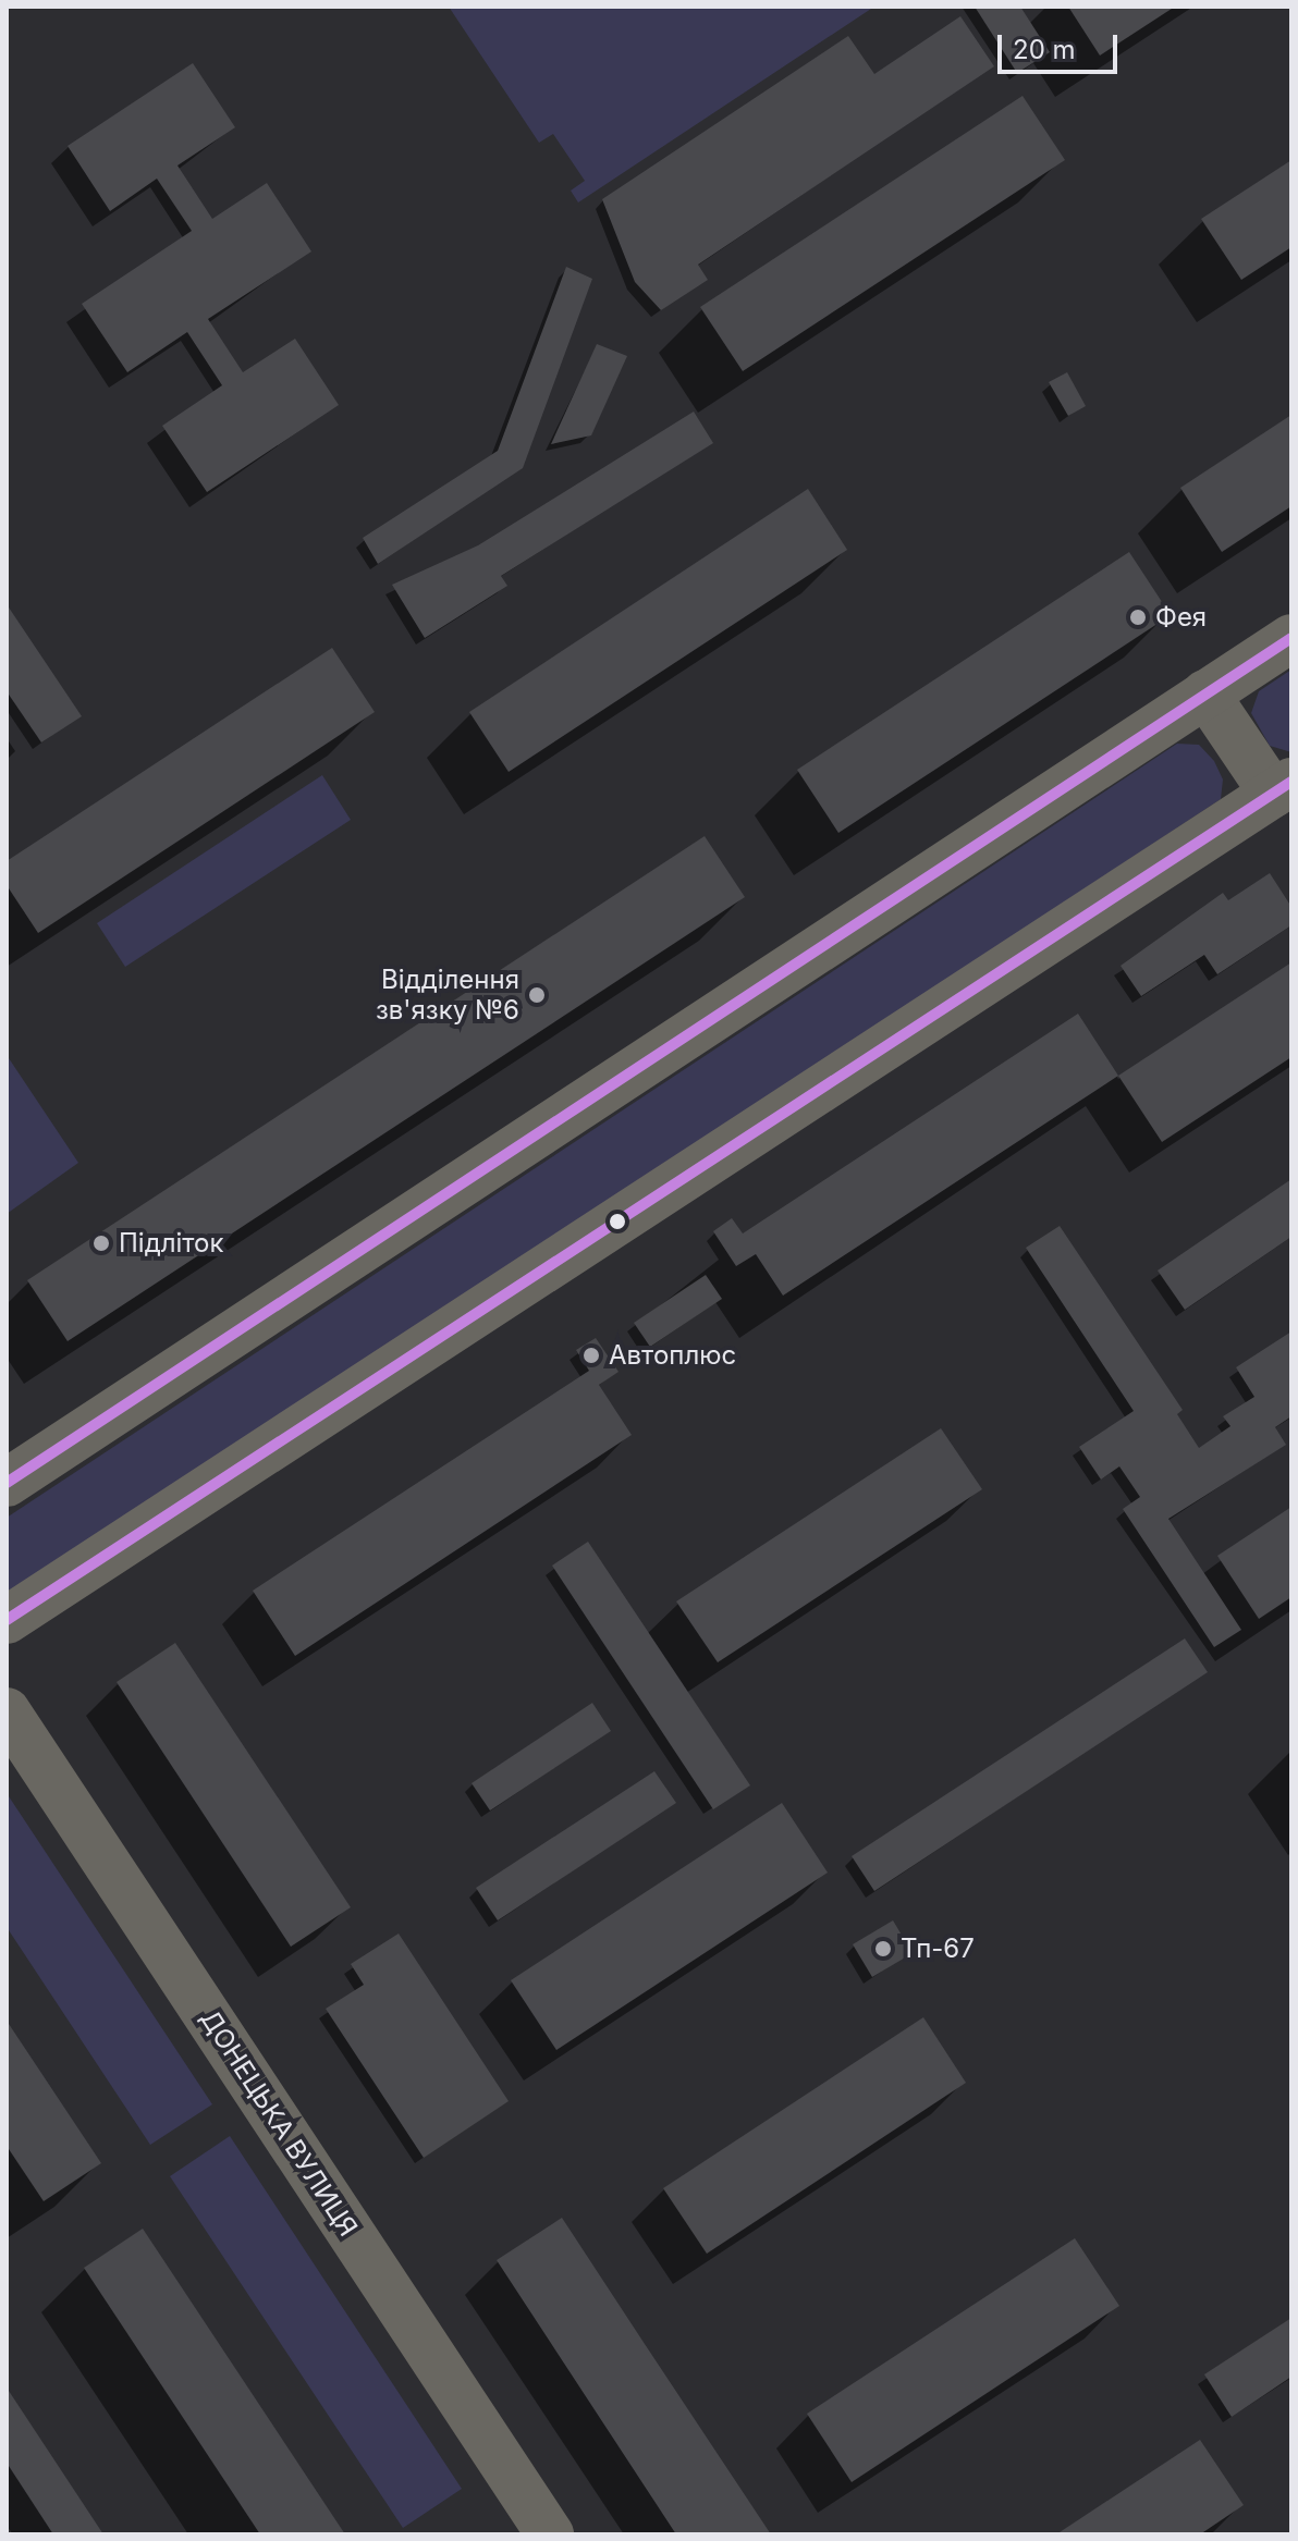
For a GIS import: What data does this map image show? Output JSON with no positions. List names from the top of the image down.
{
  "streets": {
    "main road": ["ДОНЕЦЬКА ВУЛИЦЯ"]
  },
  "places": [
    "Фея",
    "Відділення зв'язку №6",
    "Підліток",
    "Автоплюс",
    "Тп-67"
  ],
  "scale_bar": "20 m"
}
